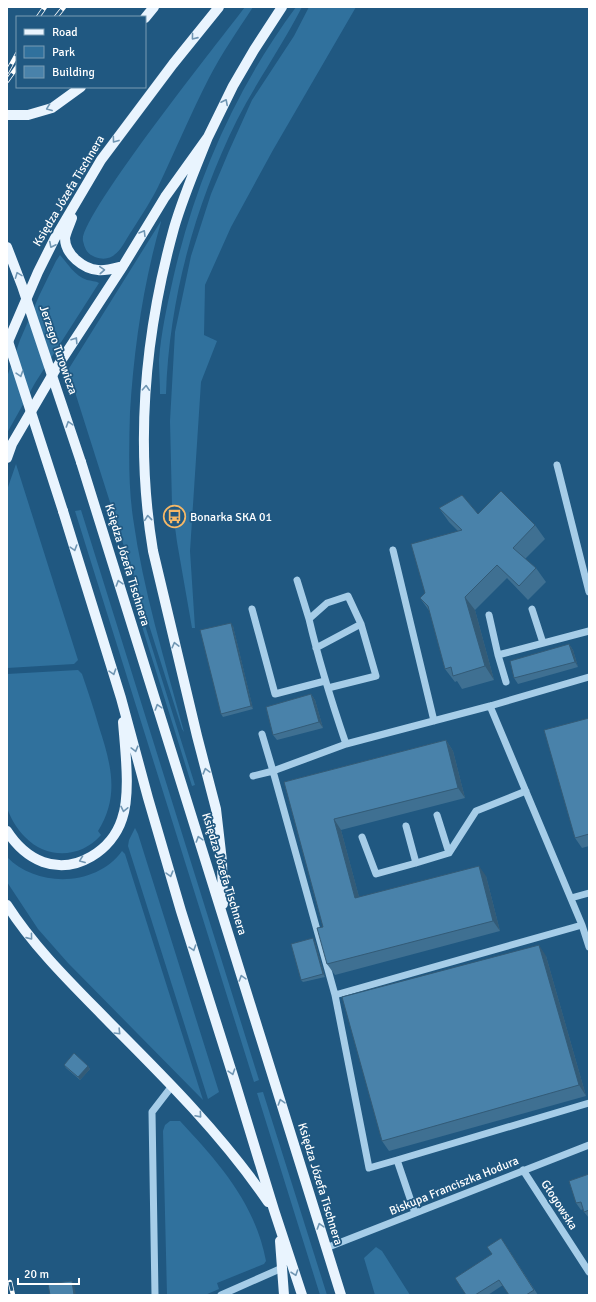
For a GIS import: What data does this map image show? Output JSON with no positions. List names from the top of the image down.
{
  "streets": {
    "main road": ["Księdza Józefa Tischnera", "Jerzego Turowicza"],
    "street": ["Biskupa Franciszka Hodura", "Głogowska"]
  },
  "crossings": [
    ["Księdza Józefa Tischnera", "Jerzego Turowicza"],
    ["Księdza Józefa Tischnera", "Biskupa Franciszka Hodura"],
    ["Biskupa Franciszka Hodura", "Głogowska"]
  ],
  "places": {
    "bus stop": ["Bonarka SKA 01"]
  },
  "legend": ["Road", "Park", "Building"],
  "scale_bar": "20 m"
}
